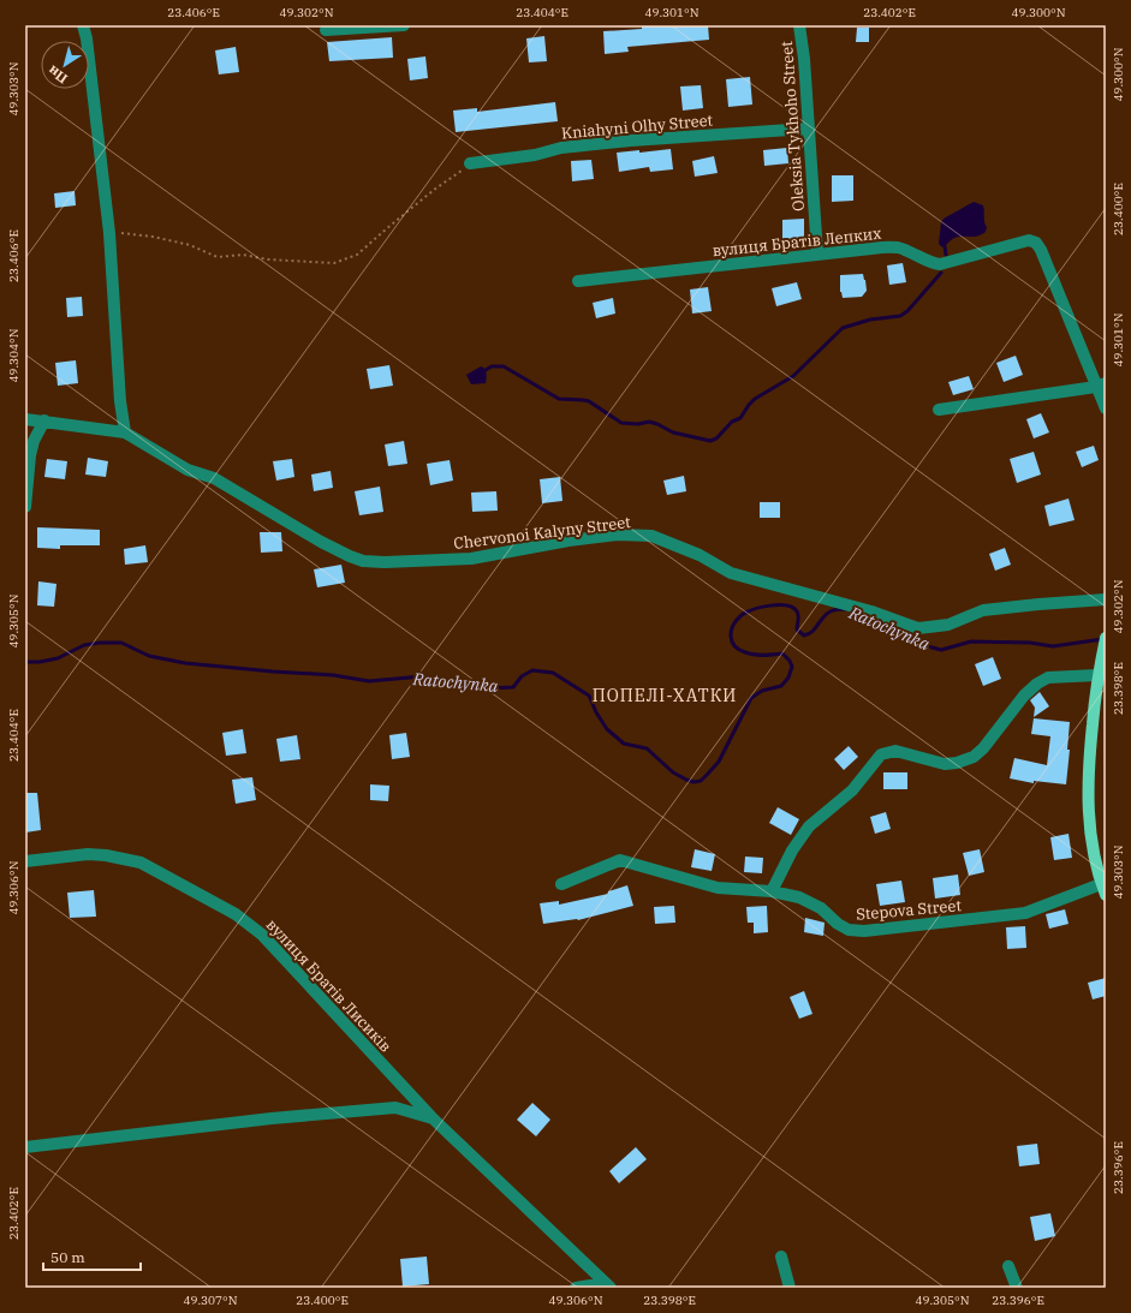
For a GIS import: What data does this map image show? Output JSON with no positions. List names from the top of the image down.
{
  "streets": {
    "street": [
      "Kniahyni Olhy Street",
      "Oleksia Tykhoho Street",
      "вулиця Братів Лепких",
      "Chervonoi Kalyny Street",
      "Stepova Street",
      "вулиця Братів Лисиків"
    ]
  },
  "crossings": [
    ["Kniahyni Olhy Street", "Oleksia Tykhoho Street"],
    ["Oleksia Tykhoho Street", "вулиця Братів Лепких"]
  ],
  "districts": ["ПОПЕЛІ-ХАТКИ"],
  "water": ["Ratochynka"],
  "scale_bar": "50 m",
  "north": "bottom left",
  "coordinates": [
    "23.406°E",
    "49.302°N",
    "23.404°E",
    "49.301°N",
    "23.402°E",
    "49.300°N",
    "49.303°N",
    "23.400°E",
    "49.304°N",
    "49.305°N",
    "23.398°E",
    "49.306°N",
    "23.396°E",
    "49.307°N"
  ]
}
